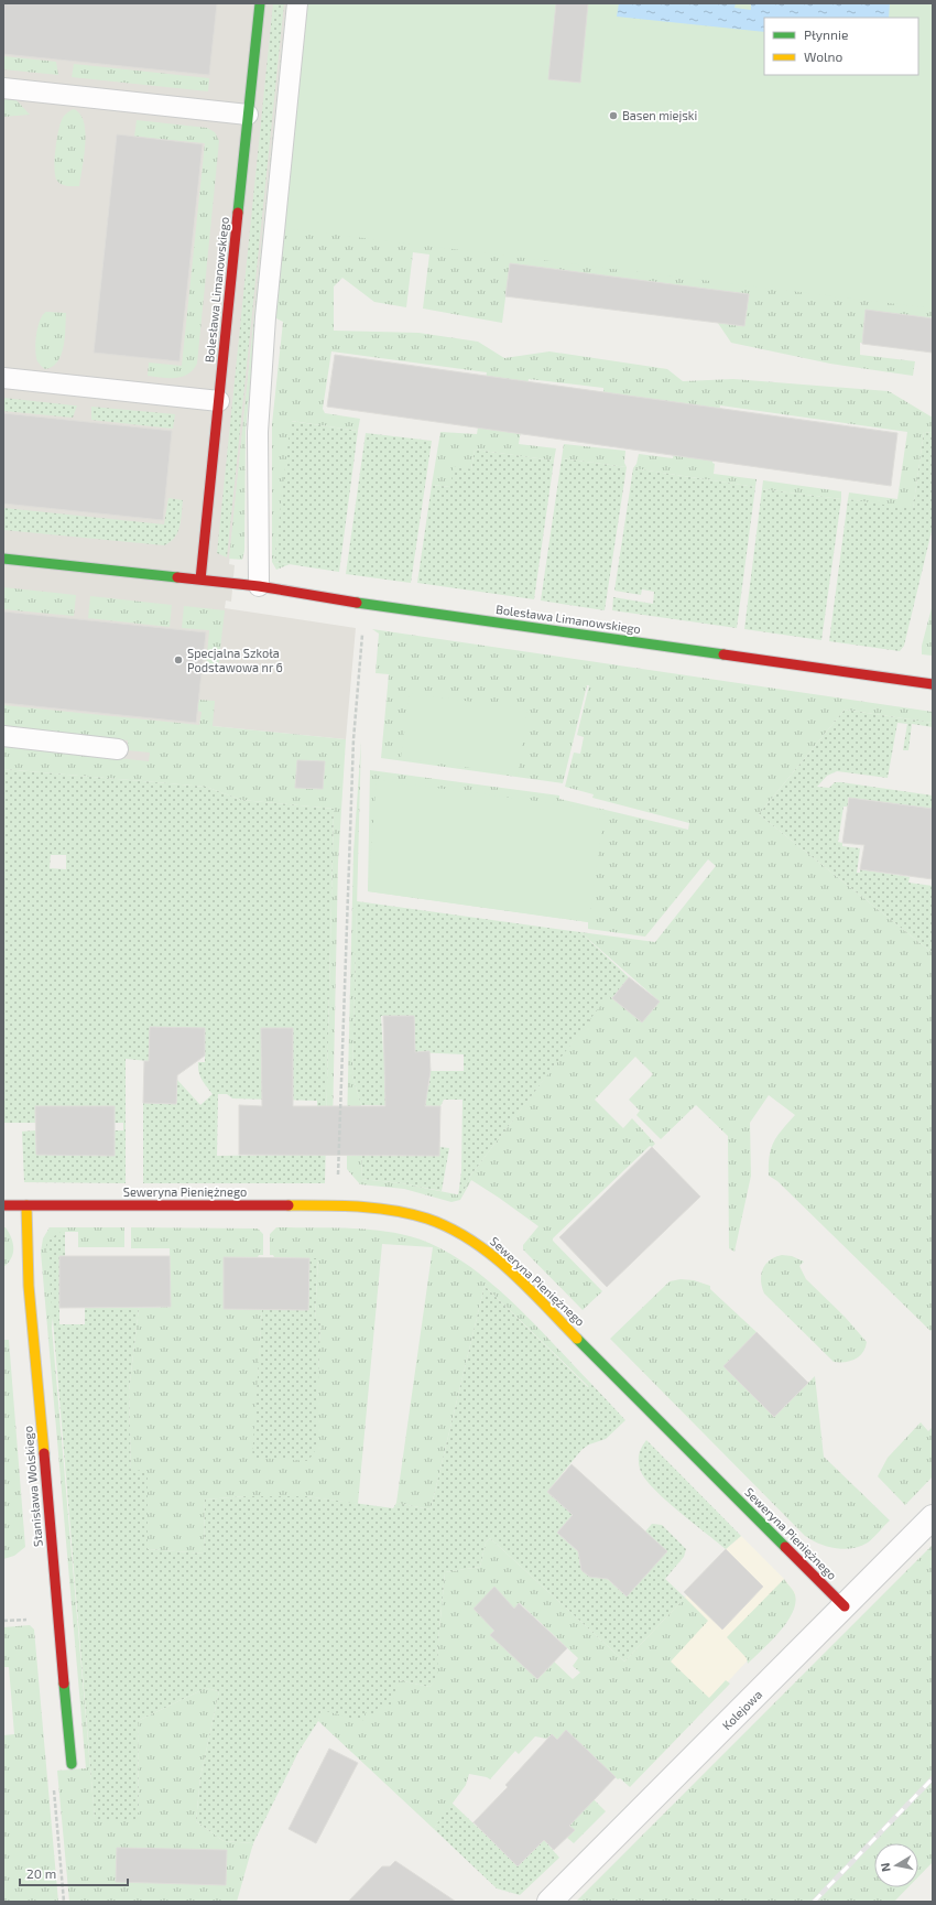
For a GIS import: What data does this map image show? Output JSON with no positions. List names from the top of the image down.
{
  "streets": {
    "street": [
      "Bolesława Limanowskiego",
      "Seweryna Pieniężnego",
      "Stanisława Wolskiego",
      "Kolejowa"
    ]
  },
  "crossings": [
    ["Seweryna Pieniężnego", "Stanisława Wolskiego"],
    ["Seweryna Pieniężnego", "Kolejowa"]
  ],
  "places": ["Basen miejski", "Specjalna Szkoła Podstawowa nr 6"],
  "legend": ["Płynnie", "Wolno"],
  "scale_bar": "20 m",
  "north": "left"
}
